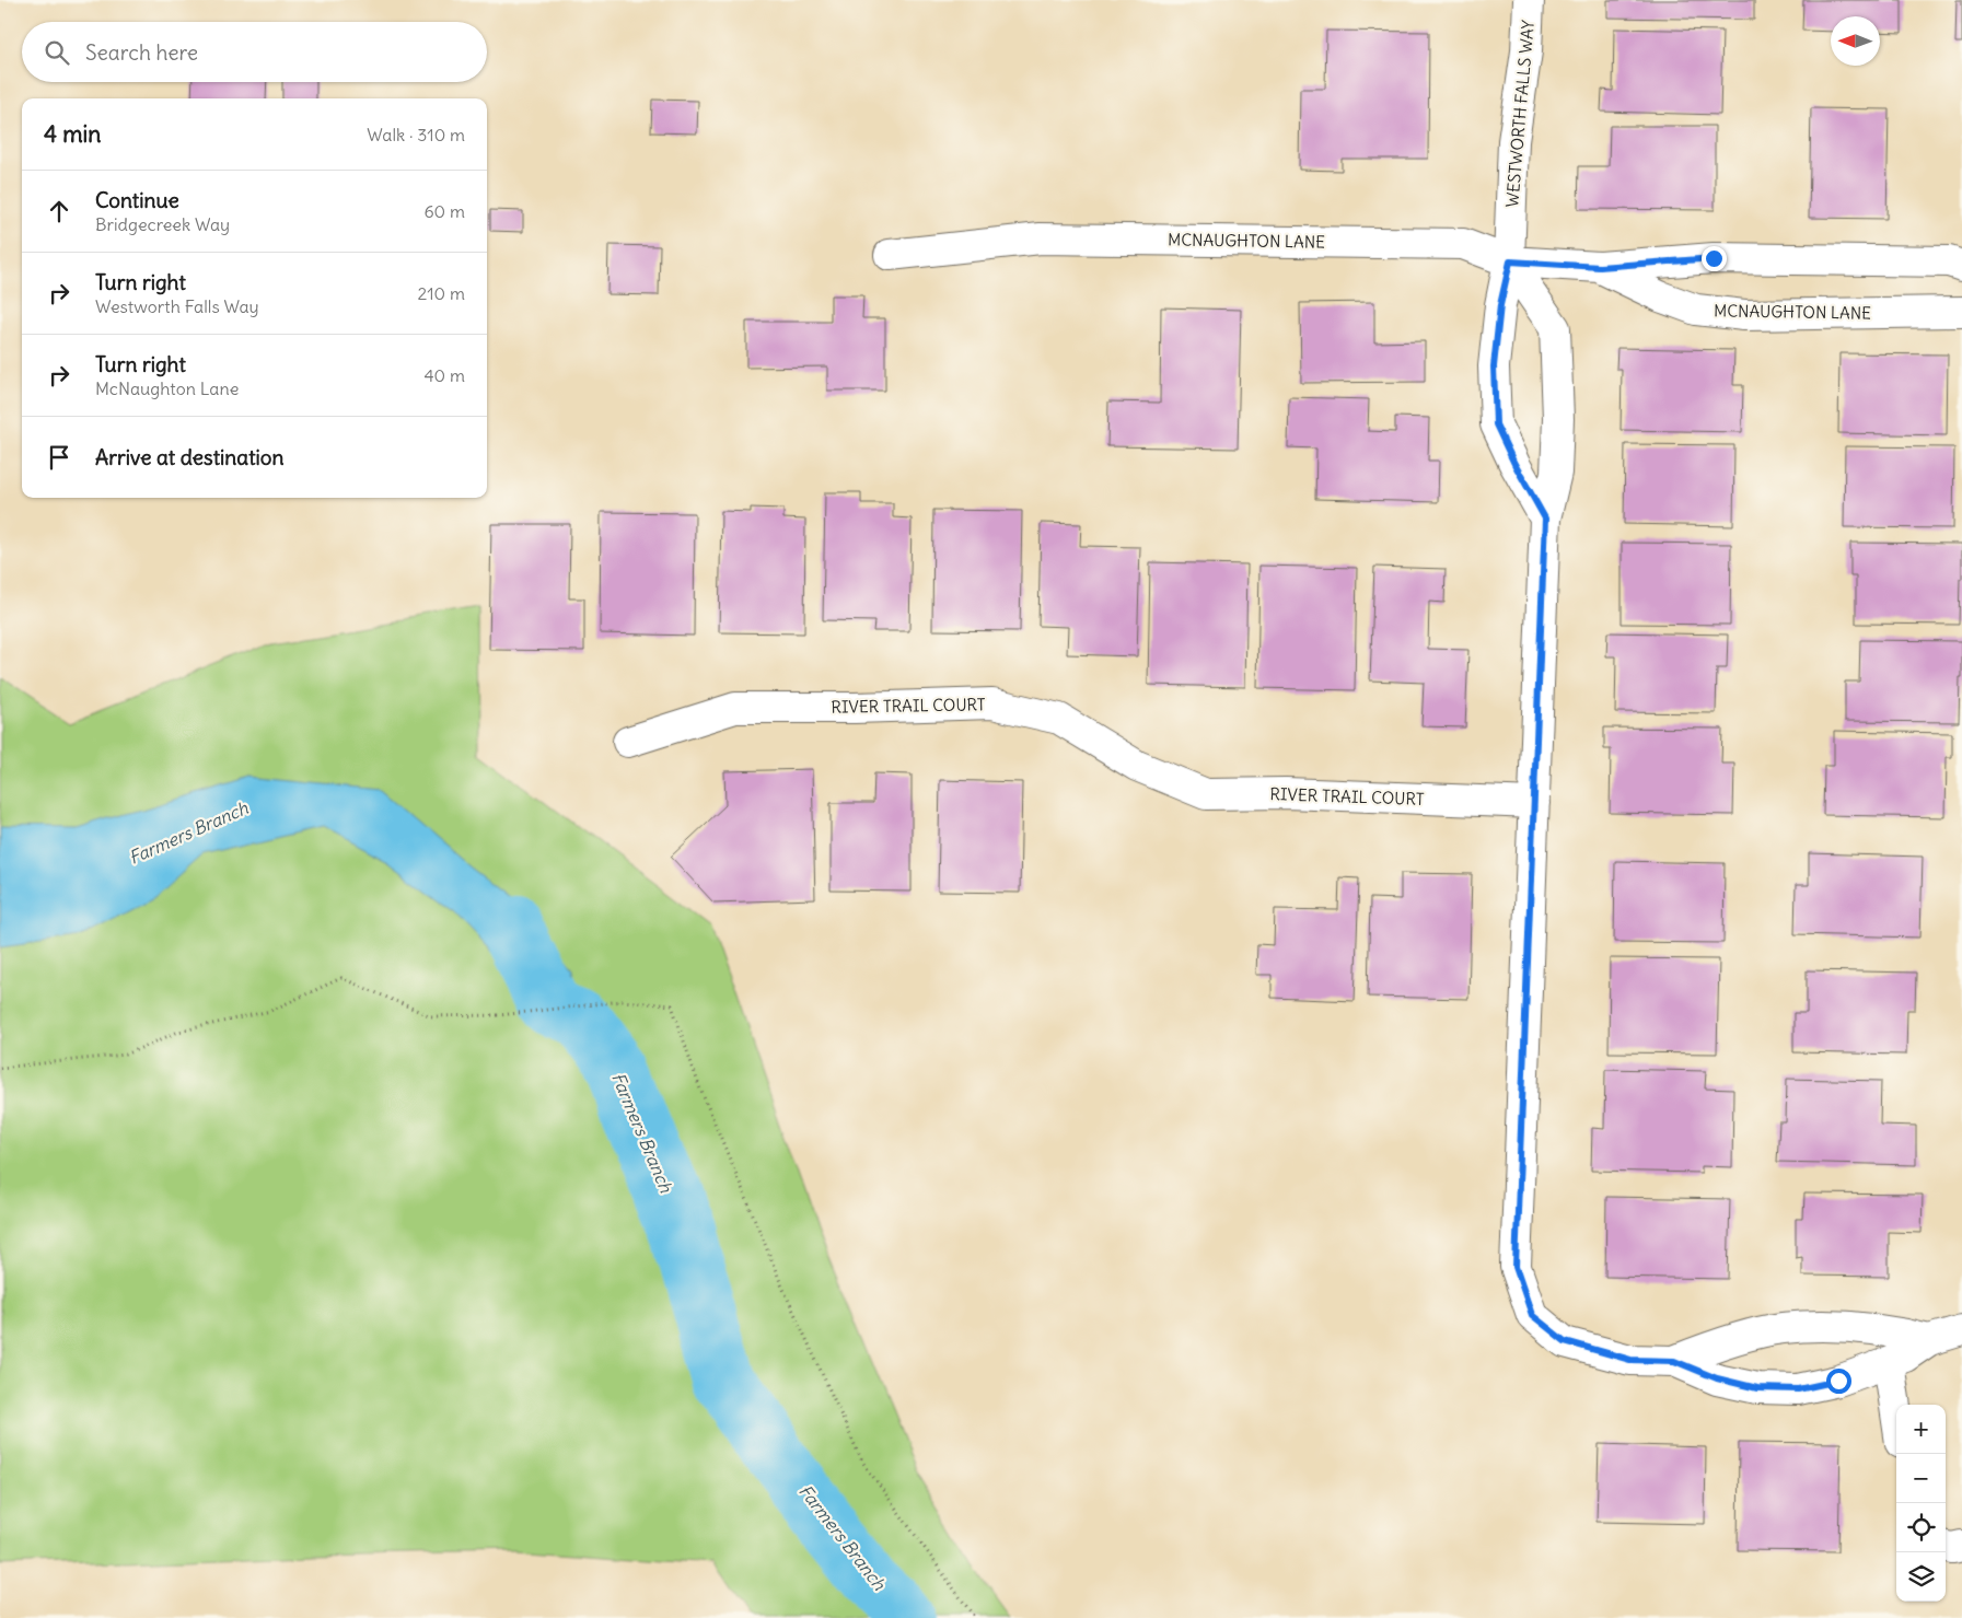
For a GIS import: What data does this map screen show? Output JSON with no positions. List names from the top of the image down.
{
  "streets": {
    "street": ["WESTWORTH FALLS WAY", "MCNAUGHTON LANE", "RIVER TRAIL COURT"]
  },
  "crossings": [
    ["WESTWORTH FALLS WAY", "MCNAUGHTON LANE"]
  ],
  "water": ["Farmers Branch"],
  "north": "left",
  "page": {
    "search": "Search here",
    "heading": ["4 min", "Walk · 310 m"],
    "list": [
      ["Continue", "Bridgecreek Way", "60 m"],
      ["Turn right", "Westworth Falls Way", "210 m"],
      ["Turn right", "McNaughton Lane", "40 m"],
      "Arrive at destination"
    ],
    "map_buttons": ["+", "−"]
  }
}
